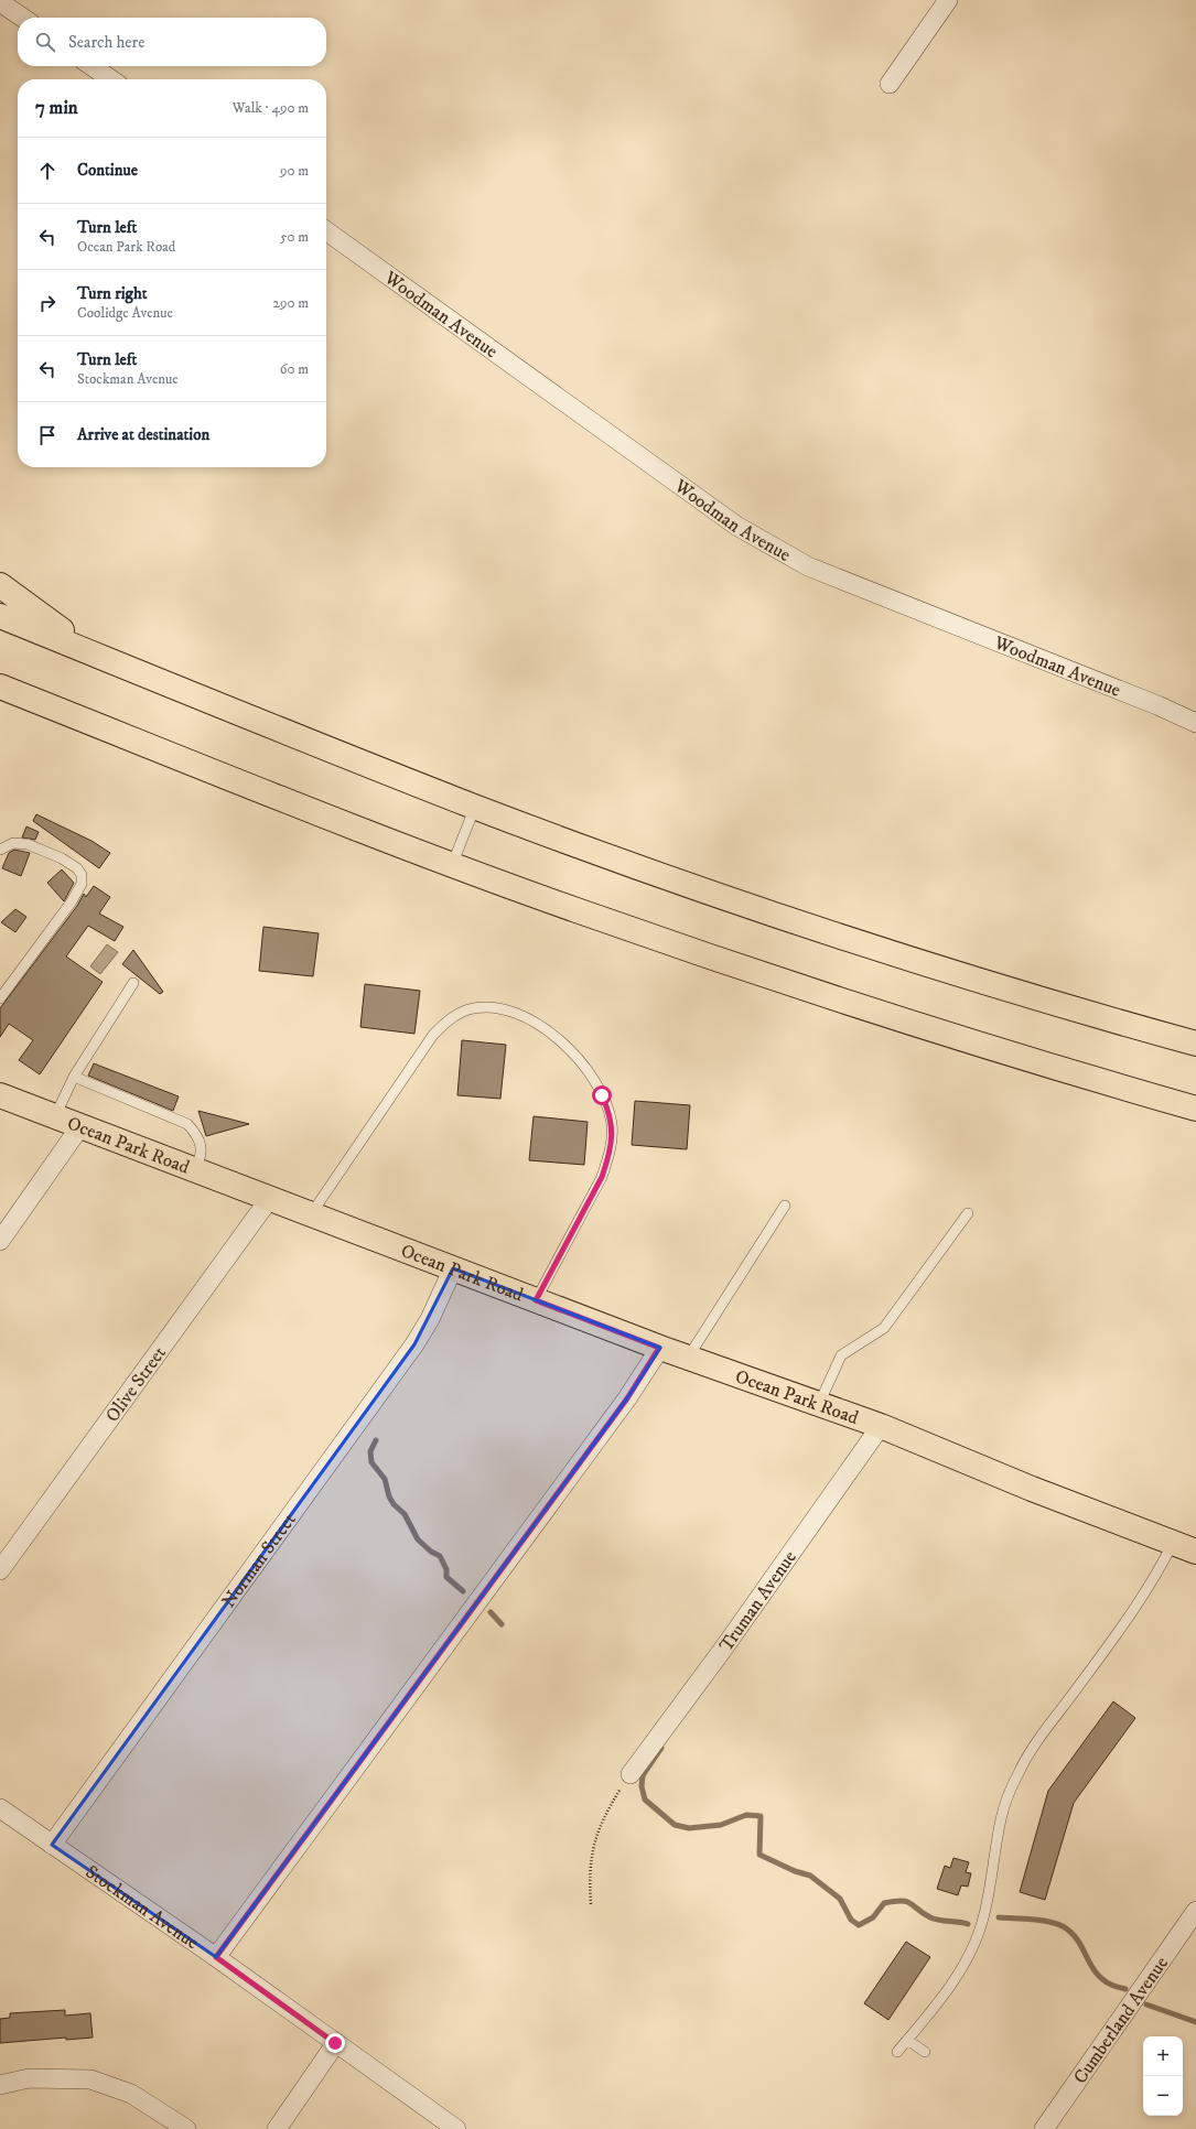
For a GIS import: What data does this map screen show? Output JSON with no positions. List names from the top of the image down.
{
  "streets": {
    "main road": ["Ocean Park Road"],
    "street": [
      "Woodman Avenue",
      "Olive Street",
      "Norman Street",
      "Truman Avenue",
      "Stockman Avenue",
      "Cumberland Avenue"
    ]
  },
  "crossings": [
    ["Ocean Park Road", "Olive Street"],
    ["Ocean Park Road", "Norman Street"],
    ["Ocean Park Road", "Truman Avenue"],
    ["Norman Street", "Stockman Avenue"]
  ],
  "page": {
    "search": "Search here",
    "heading": ["7 min", "Walk · 490 m"],
    "list": [
      ["Continue", "90 m"],
      ["Turn left", "Ocean Park Road", "50 m"],
      ["Turn right", "Coolidge Avenue", "290 m"],
      ["Turn left", "Stockman Avenue", "60 m"],
      "Arrive at destination"
    ],
    "map_buttons": ["+", "−"]
  }
}
